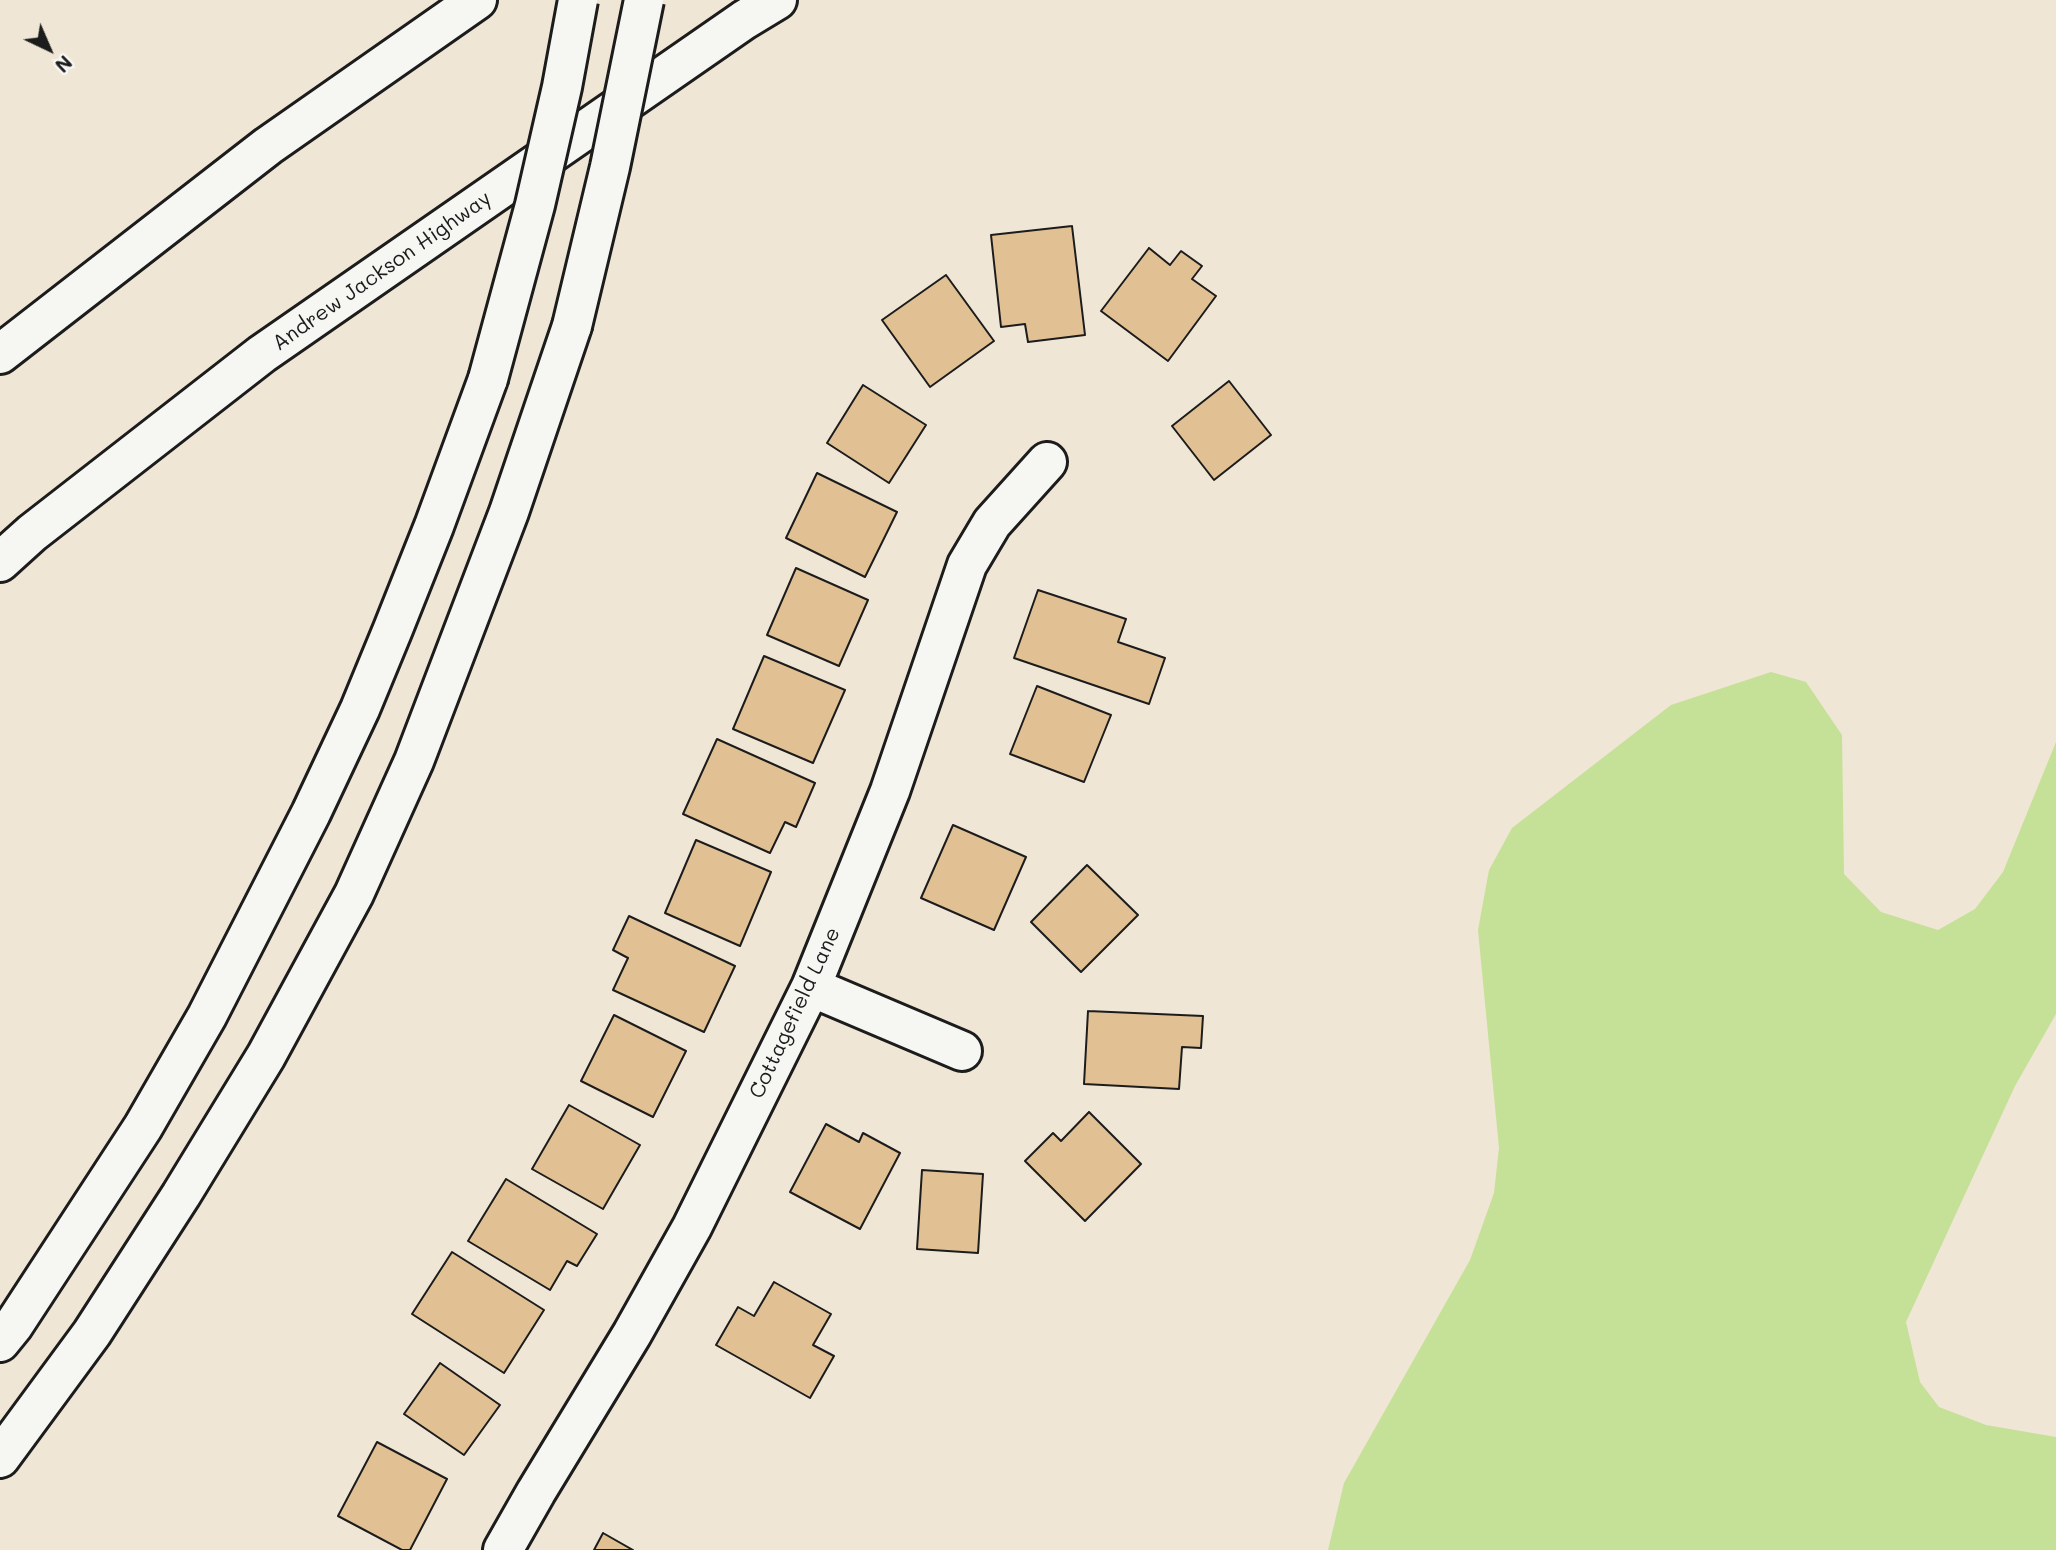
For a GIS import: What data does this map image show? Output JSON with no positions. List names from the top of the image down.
{
  "streets": {
    "main road": ["Andrew Jackson Highway", "Cottagefield Lane"]
  },
  "north": "bottom right"
}
